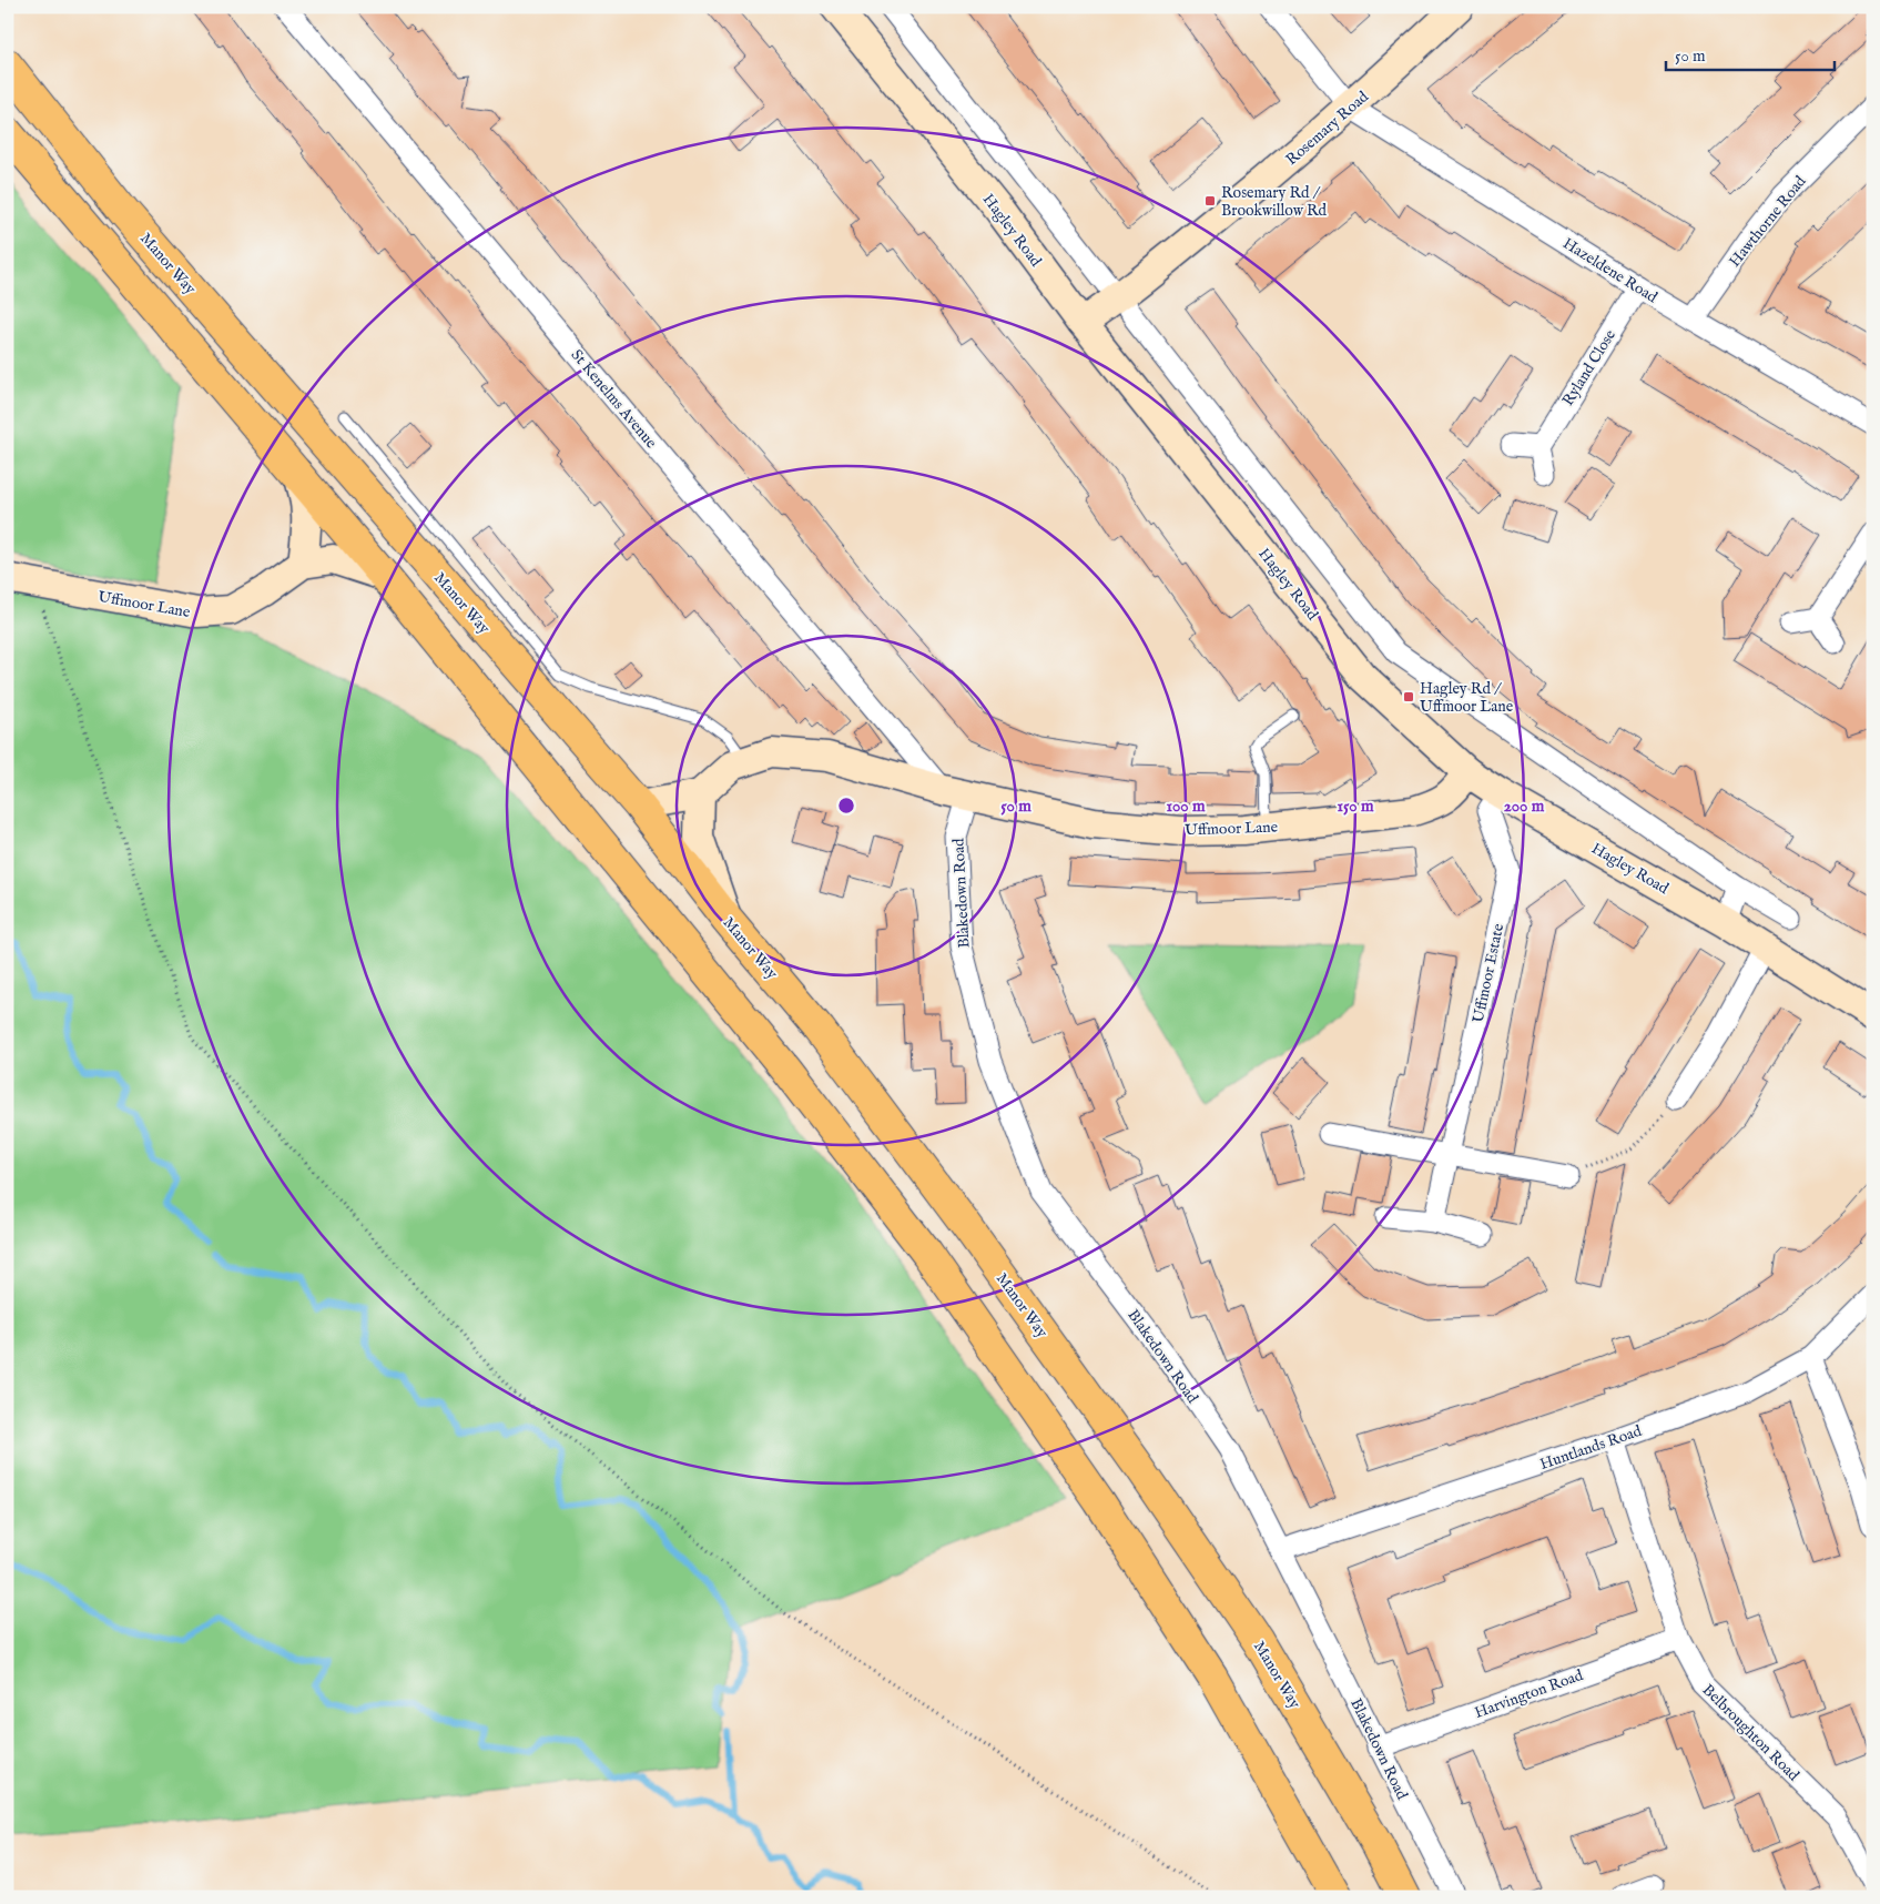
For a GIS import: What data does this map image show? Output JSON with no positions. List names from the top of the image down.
{
  "streets": {
    "highway": ["Manor Way"],
    "street": [
      "Rosemary Road",
      "Hawthorne Road",
      "Hagley Road",
      "Hazeldene Road",
      "Ryland Close",
      "St Kenelms Avenue",
      "Uffmoor Lane",
      "Blakedown Road",
      "Uffmoor Estate",
      "Huntlands Road",
      "Harvington Road",
      "Belbroughton Road"
    ]
  },
  "crossings": [
    ["Rosemary Road", "Hagley Road"],
    ["Rosemary Road", "Hazeldene Road"],
    ["Hawthorne Road", "Hazeldene Road"],
    ["Hagley Road", "Uffmoor Lane"],
    ["Hagley Road", "Uffmoor Estate"],
    ["Hazeldene Road", "Ryland Close"],
    ["St Kenelms Avenue", "Uffmoor Lane"],
    ["St Kenelms Avenue", "Blakedown Road"],
    ["Uffmoor Lane", "Blakedown Road"],
    ["Blakedown Road", "Huntlands Road"],
    ["Blakedown Road", "Harvington Road"],
    ["Huntlands Road", "Belbroughton Road"],
    ["Harvington Road", "Belbroughton Road"]
  ],
  "places": {
    "transit": ["Rosemary Rd / Brookwillow Rd", "Hagley Rd / Uffmoor Lane"]
  },
  "scale_bar": "50 m",
  "rings": [
    "50 m",
    "100 m",
    "150 m",
    "200 m"
  ]
}
